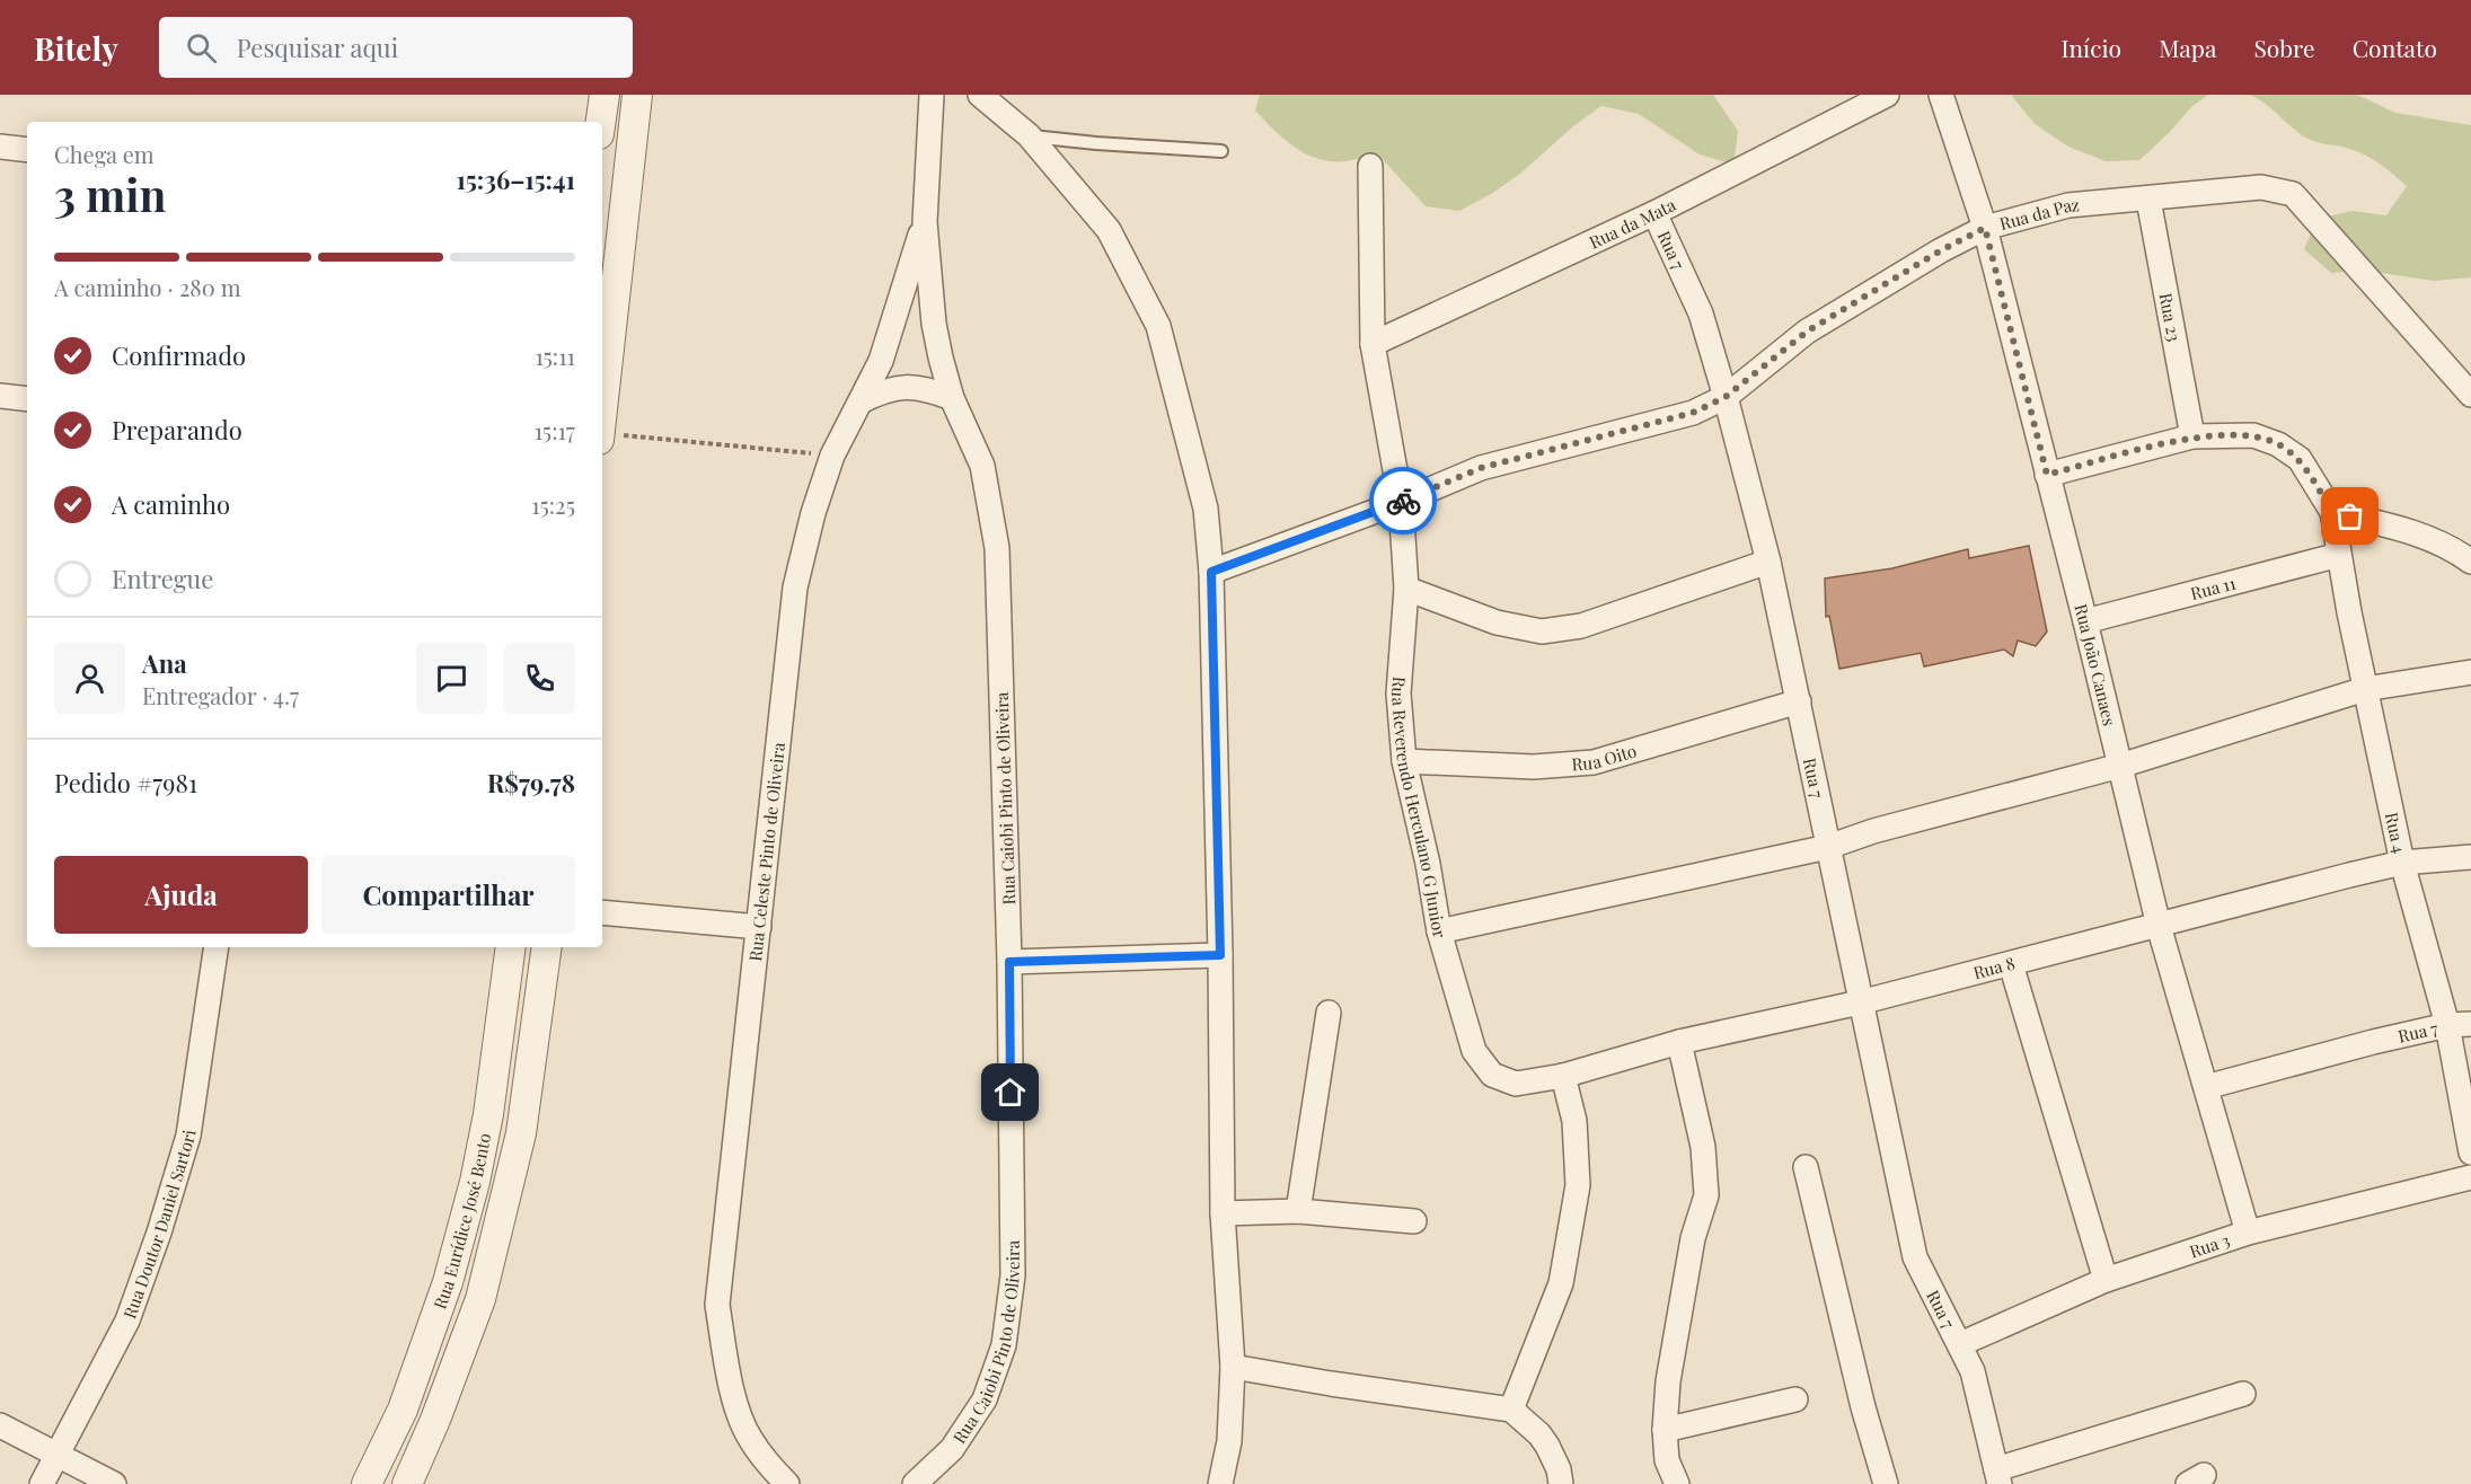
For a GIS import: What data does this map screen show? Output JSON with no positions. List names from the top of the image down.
{
  "streets": {
    "street": [
      "Rua da Paz",
      "Rua da Mata",
      "Rua 7",
      "Rua 23",
      "Rua 11",
      "Rua João Canaes",
      "Rua Oito",
      "Rua Caiobi Pinto de Oliveira",
      "Rua Reverendo Herculano G Junior",
      "Rua 4",
      "Rua Celeste Pinto de Oliveira",
      "Rua 8",
      "Rua Eurídice José Bento",
      "Rua Doutor Daniel Sartori",
      "Rua 3"
    ]
  },
  "crossings": [
    ["Rua da Paz", "Rua 7"],
    ["Rua da Paz", "Rua 23"],
    ["Rua da Paz", "Rua João Canaes"],
    ["Rua da Paz", "Rua Reverendo Herculano G Junior"],
    ["Rua da Mata", "Rua 7"],
    ["Rua da Mata", "Rua Reverendo Herculano G Junior"],
    ["Rua 7", "Rua João Canaes"],
    ["Rua 7", "Rua Oito"],
    ["Rua 7", "Rua 4"],
    ["Rua 7", "Rua 8"],
    ["Rua 7", "Rua 3"],
    ["Rua 11", "Rua João Canaes"],
    ["Rua 11", "Rua 4"],
    ["Rua João Canaes", "Rua 8"],
    ["Rua João Canaes", "Rua 3"],
    ["Rua Oito", "Rua Reverendo Herculano G Junior"],
    ["Rua Caiobi Pinto de Oliveira", "Rua Celeste Pinto de Oliveira"],
    ["Rua Reverendo Herculano G Junior", "Rua 8"],
    ["Rua 4", "Rua 8"]
  ],
  "page": {
    "header": "Bitely",
    "search": "Pesquisar aqui",
    "nav": [
      "Início",
      "Mapa",
      "Sobre",
      "Contato"
    ],
    "heading": ["3 min", "Chega em", "15:36–15:41"],
    "panel": [
      "Ana",
      "Entregador · 4.7",
      "Pedido #7981",
      "R$79.78"
    ],
    "bar": "A caminho · 280 m",
    "list": [
      ["Confirmado", "15:11"],
      ["Preparando", "15:17"],
      ["A caminho", "15:25"],
      "Entregue"
    ],
    "buttons": ["Ajuda", "Compartilhar"]
  }
}
